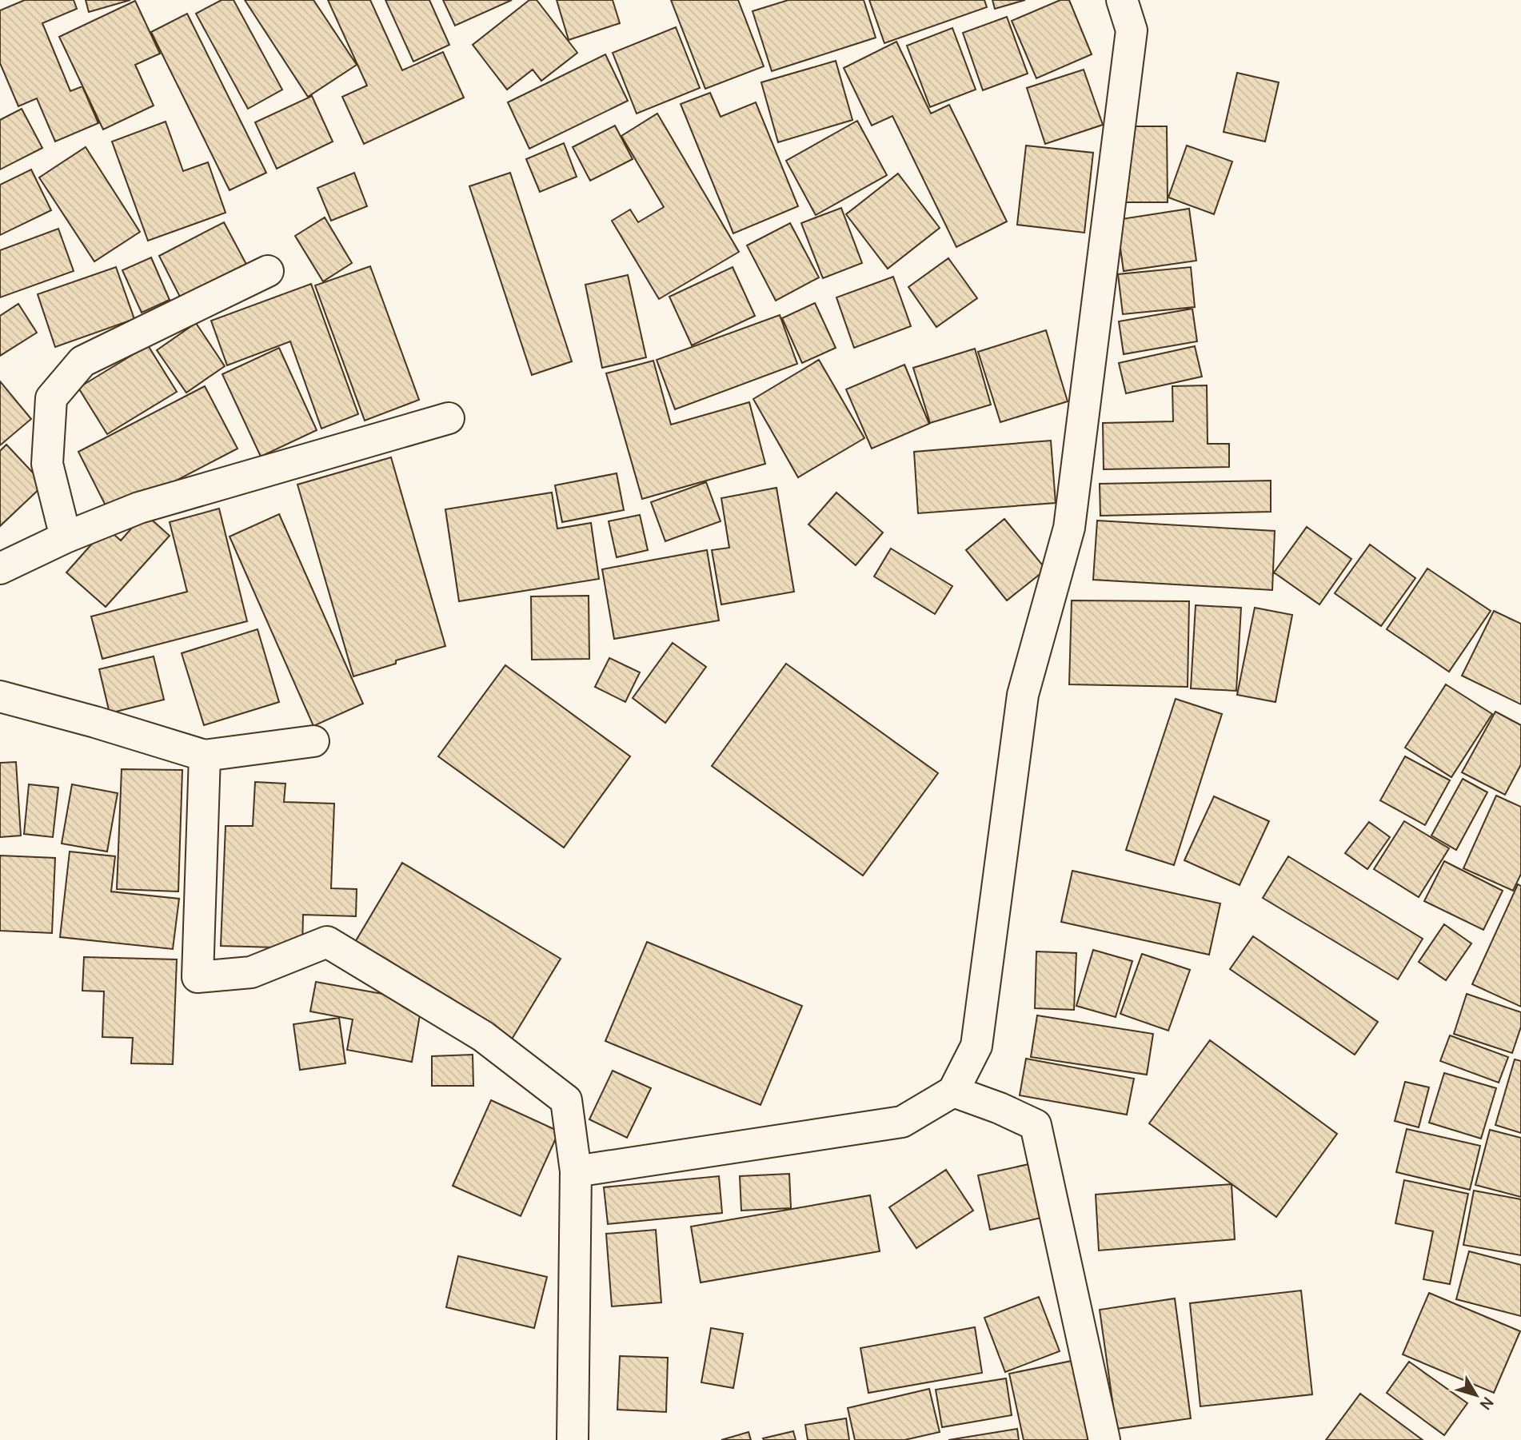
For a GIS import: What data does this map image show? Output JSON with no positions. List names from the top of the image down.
{
  "north": "bottom right"
}
